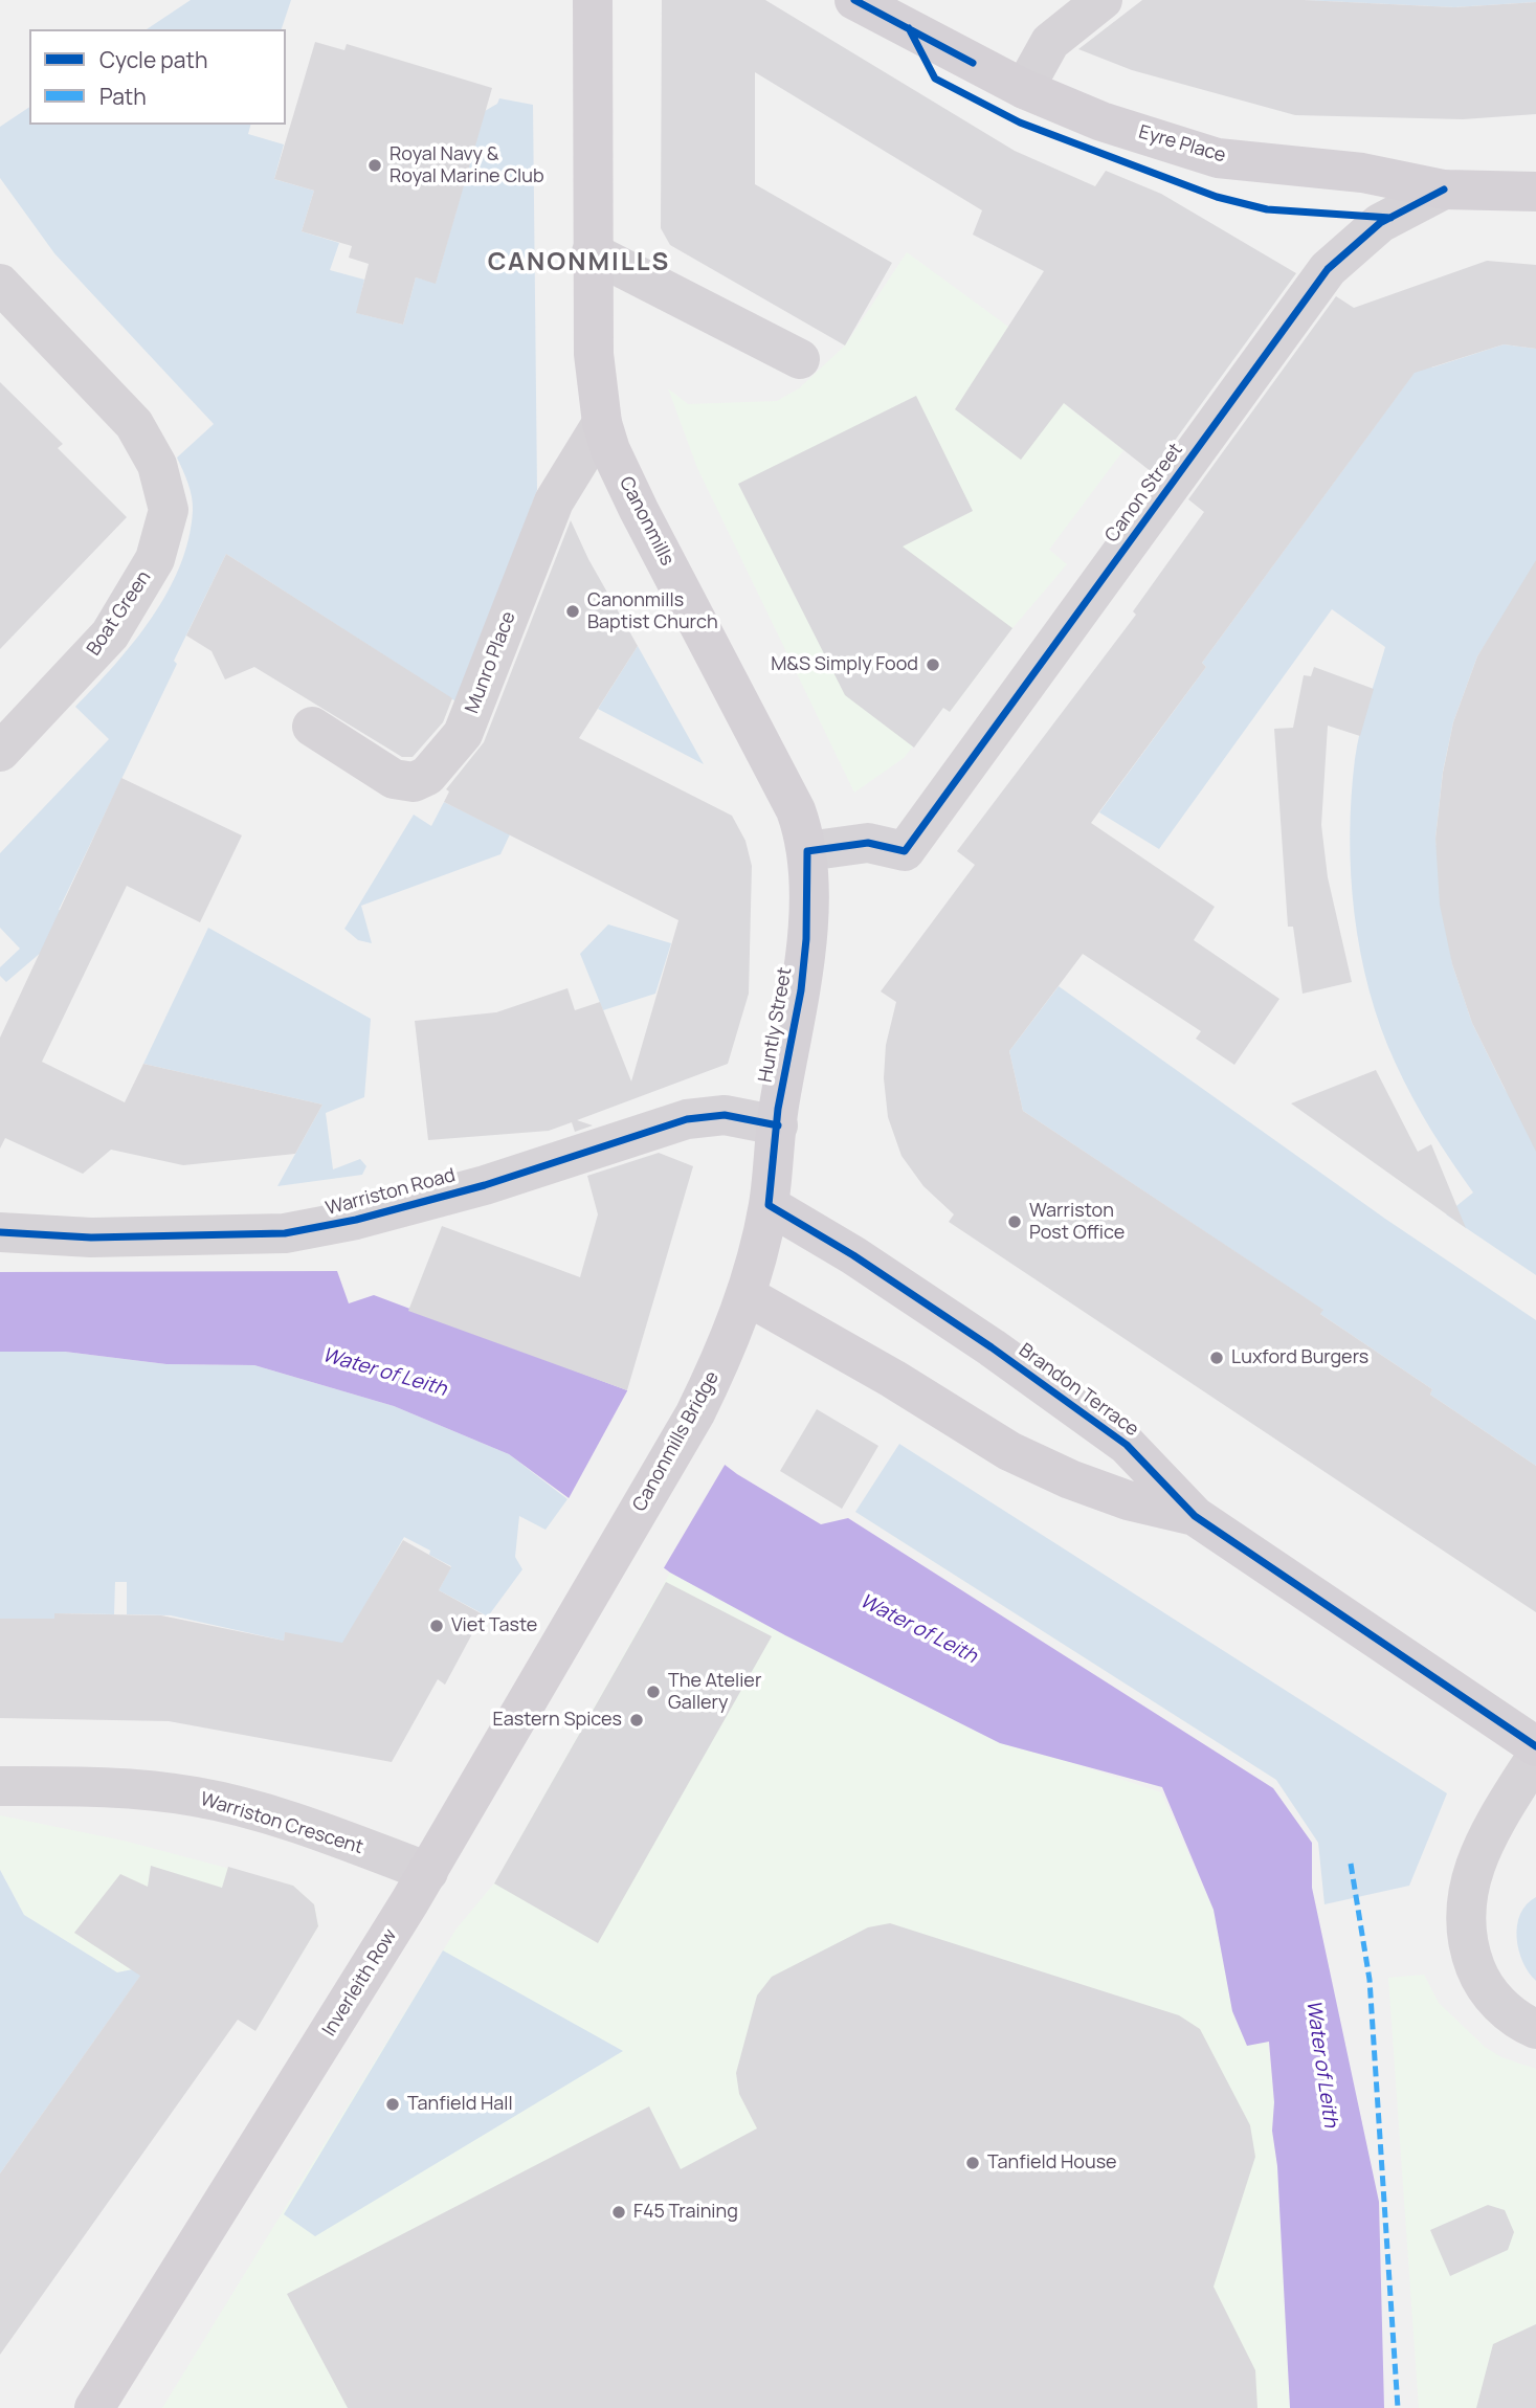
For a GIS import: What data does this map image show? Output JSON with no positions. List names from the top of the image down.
{
  "streets": {
    "main road": [
      "Eyre Place",
      "Canonmills",
      "Huntly Street",
      "Brandon Terrace",
      "Canonmills Bridge",
      "Inverleith Row"
    ],
    "street": [
      "Canon Street",
      "Boat Green",
      "Munro Place",
      "Warriston Road",
      "Warriston Crescent"
    ]
  },
  "crossings": [
    ["Eyre Place", "Canon Street"],
    ["Canon Street", "Canonmills"],
    ["Canon Street", "Huntly Street"],
    ["Canonmills", "Munro Place"],
    ["Canonmills", "Huntly Street"],
    ["Huntly Street", "Warriston Road"],
    ["Huntly Street", "Brandon Terrace"],
    ["Huntly Street", "Canonmills Bridge"],
    ["Brandon Terrace", "Canonmills Bridge"],
    ["Canonmills Bridge", "Inverleith Row"],
    ["Warriston Crescent", "Inverleith Row"]
  ],
  "districts": ["CANONMILLS"],
  "water": ["Water of Leith"],
  "places": [
    "Royal Navy & Royal Marine Club",
    "Canonmills Baptist Church",
    "M&S Simply Food",
    "Warriston Post Office",
    "Luxford Burgers",
    "Viet Taste",
    "The Atelier Gallery",
    "Eastern Spices",
    "Tanfield Hall",
    "Tanfield House",
    "F45 Training"
  ],
  "legend": ["Cycle path", "Path"]
}
